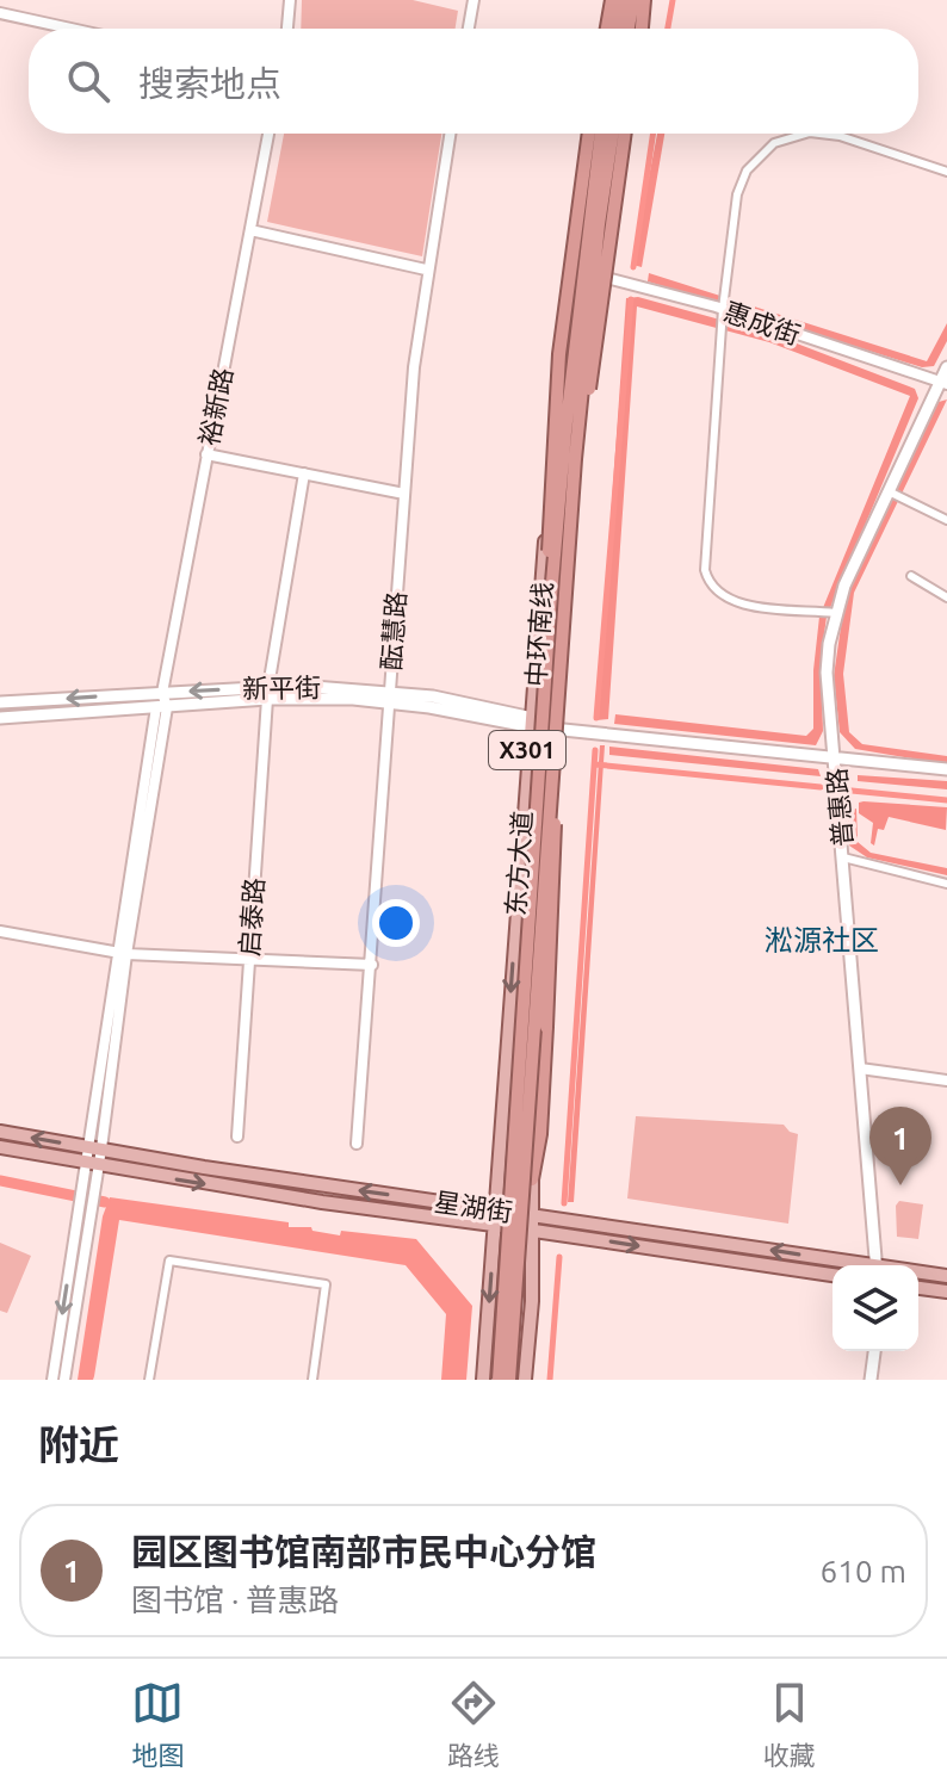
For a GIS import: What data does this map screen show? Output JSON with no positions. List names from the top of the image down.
{
  "streets": {
    "highway": ["中环南线"],
    "main road": [
      "裕新路",
      "新平街",
      "X301",
      "普惠路",
      "东方大道",
      "星湖街"
    ],
    "street": ["惠成街", "酝慧路", "启泰路"]
  },
  "crossings": [
    ["惠成街", "普惠路"],
    ["惠成街", "东方大道"],
    ["裕新路", "新平街"],
    ["裕新路", "星湖街"],
    ["酝慧路", "新平街"],
    ["新平街", "普惠路"],
    ["新平街", "东方大道"],
    ["新平街", "启泰路"],
    ["东方大道", "星湖街"]
  ],
  "districts": ["淞源社区"],
  "page": {
    "search": "搜索地点",
    "pins": "1",
    "heading": "附近",
    "list": [
      {
        "mark": "1",
        "name": "园区图书馆南部市民中心分馆",
        "note": "图书馆 · 普惠路",
        "value": "610 m"
      }
    ],
    "nav": ["地图", "路线", "收藏"]
  }
}
